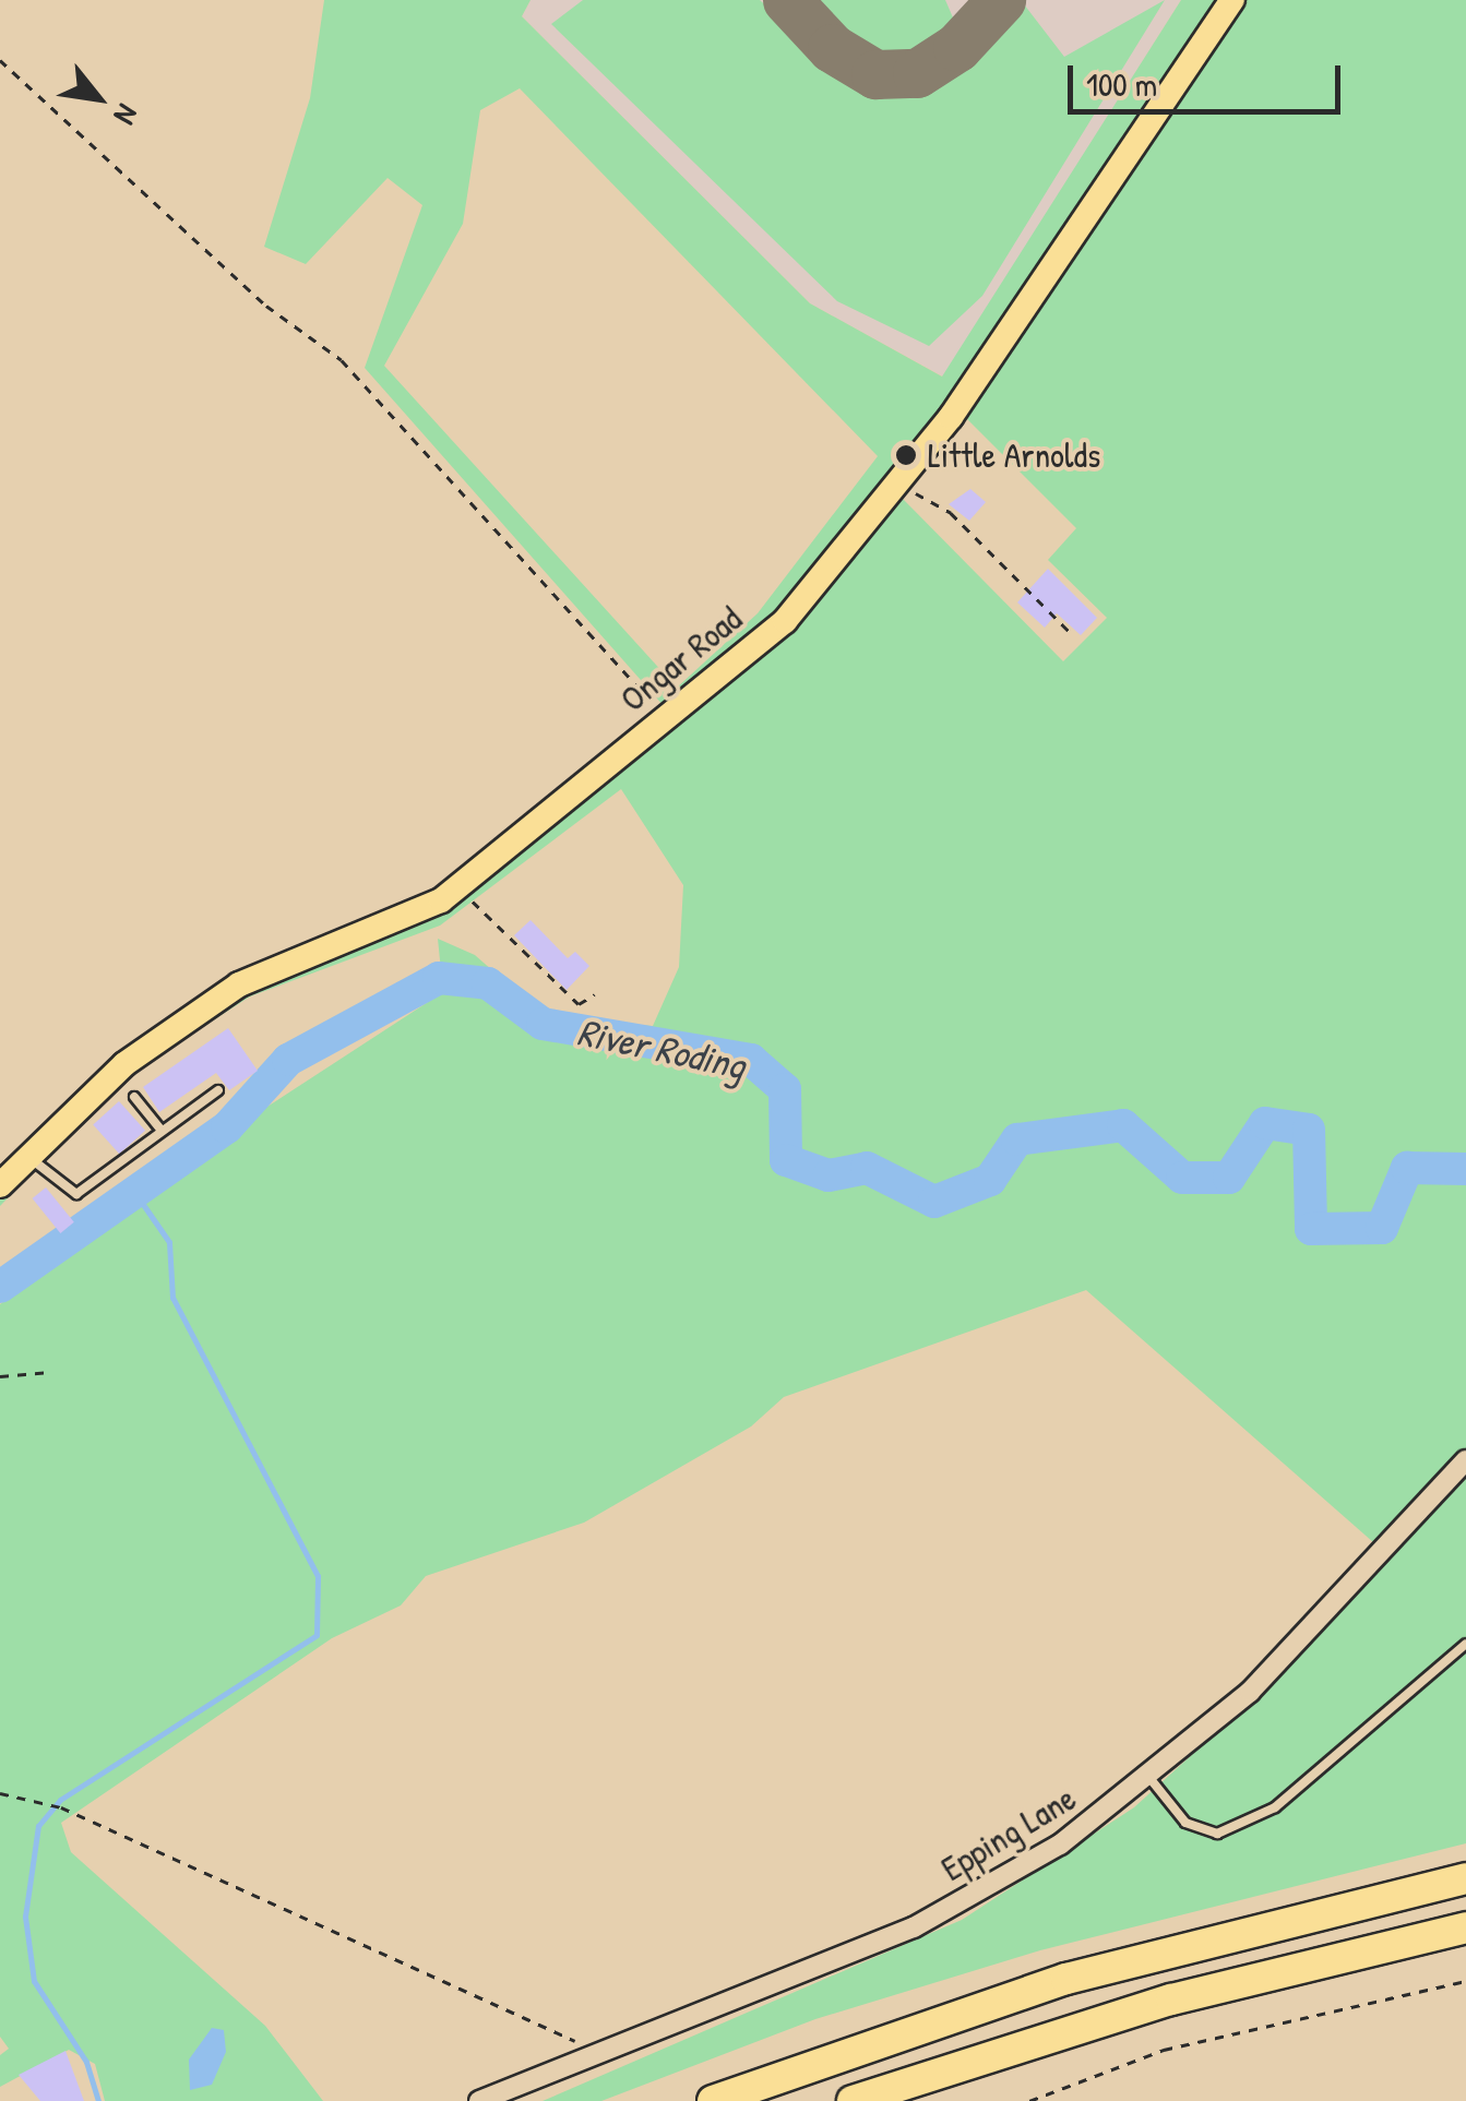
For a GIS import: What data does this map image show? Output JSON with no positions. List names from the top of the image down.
{
  "streets": {
    "main road": ["Ongar Road"],
    "street": ["Epping Lane"]
  },
  "water": ["River Roding"],
  "places": ["Little Arnolds"],
  "scale_bar": "100 m",
  "north": "bottom right"
}
